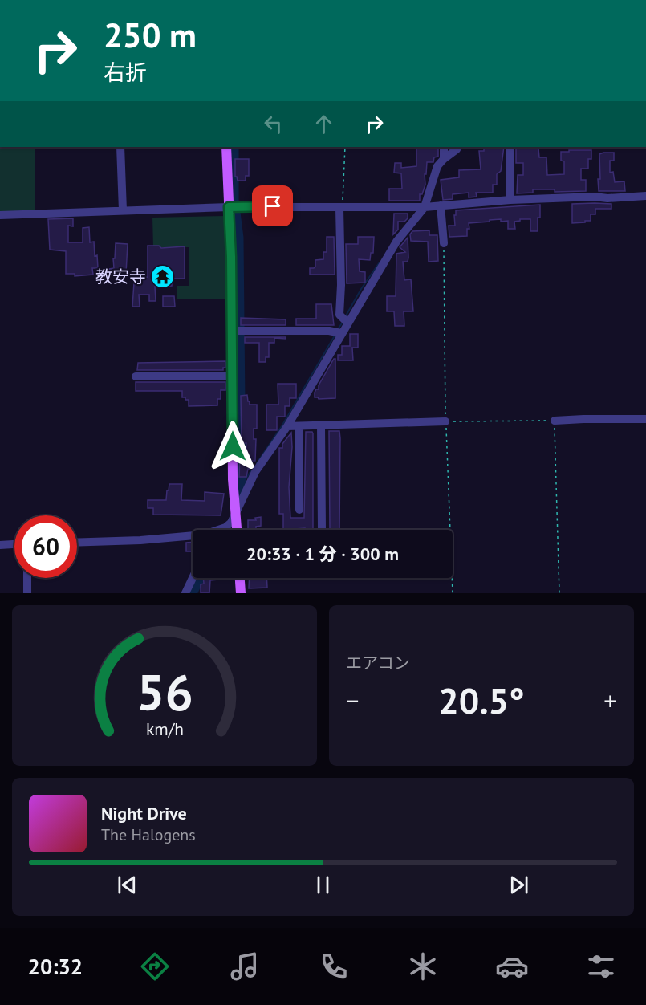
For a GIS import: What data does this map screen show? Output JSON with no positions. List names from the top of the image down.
{
  "places": {
    "temple": ["教安寺"]
  },
  "page": {
    "turn": ["250 m", "右折"],
    "limit": "60",
    "trip": "20:33 · 1 分 · 300 m",
    "tile": "エアコン",
    "heat": ["−", "20.5°", "+"],
    "song": ["Night Drive", "The Halogens"],
    "tabs": "20:32",
    "gauge": ["56", "km/h"]
  }
}
